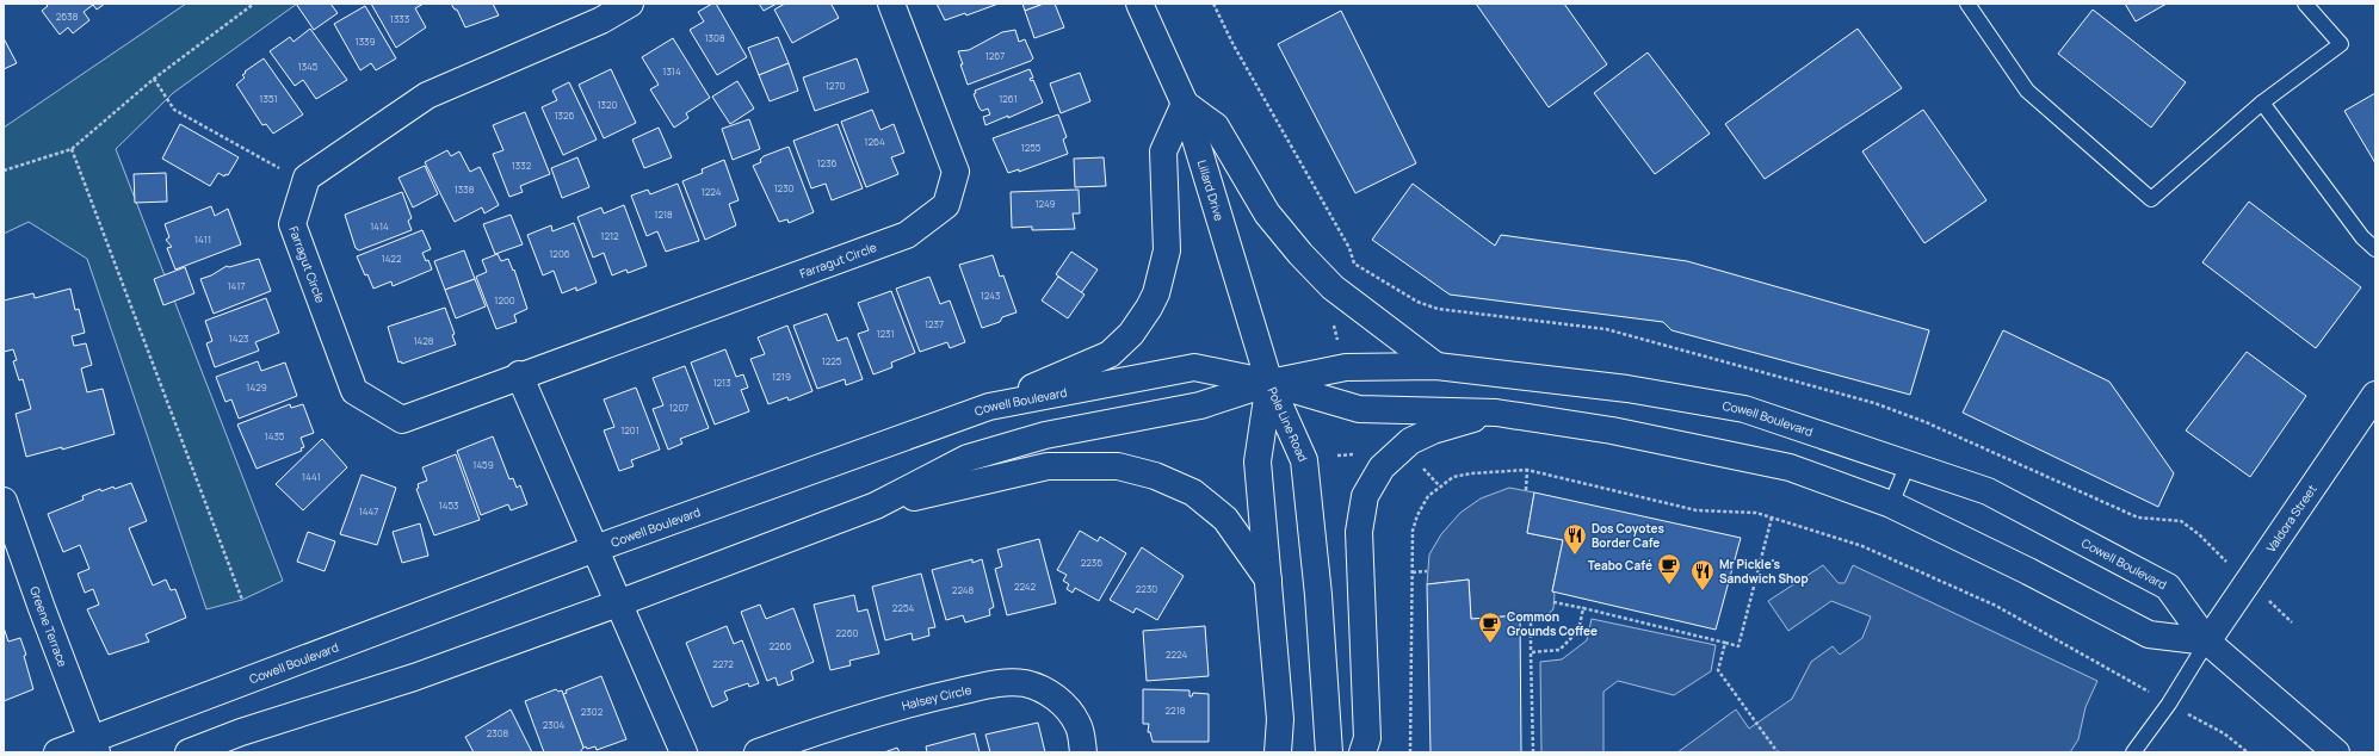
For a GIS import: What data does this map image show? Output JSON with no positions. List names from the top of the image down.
{
  "streets": {
    "main road": [
      "Lillard Drive",
      "Farragut Circle",
      "Cowell Boulevard",
      "Pole Line Road",
      "Valdora Street",
      "Greene Terrace",
      "Halsey Circle"
    ]
  },
  "crossings": [
    ["Lillard Drive", "Cowell Boulevard"],
    ["Lillard Drive", "Pole Line Road"],
    ["Cowell Boulevard", "Pole Line Road"],
    ["Cowell Boulevard", "Valdora Street"],
    ["Cowell Boulevard", "Greene Terrace"]
  ],
  "places": {
    "restaurant": ["Dos Coyotes Border Cafe", "Mr Pickle's Sandwich Shop"],
    "cafe": ["Teabo Café", "Common Grounds Coffee"]
  },
  "house_numbers": [
    "2638",
    "1333",
    "1308",
    "1339",
    "1267",
    "1345",
    "1314",
    "1270",
    "1351",
    "1261",
    "1320",
    "1326",
    "1264",
    "1255",
    "1236",
    "1332",
    "1230",
    "1338",
    "1224",
    "1249",
    "1218",
    "1414",
    "1212",
    "1411",
    "1206",
    "1422",
    "1417",
    "1243",
    "1200",
    "1237",
    "1231",
    "1423",
    "1428",
    "1225",
    "1219",
    "1213",
    "1429",
    "1207",
    "1201",
    "1435",
    "1459",
    "1441",
    "1453",
    "1447",
    "2236",
    "2242",
    "2230",
    "2248",
    "2254",
    "2260",
    "2266",
    "2224",
    "2272",
    "2218",
    "2302",
    "2304",
    "2308"
  ]
}
